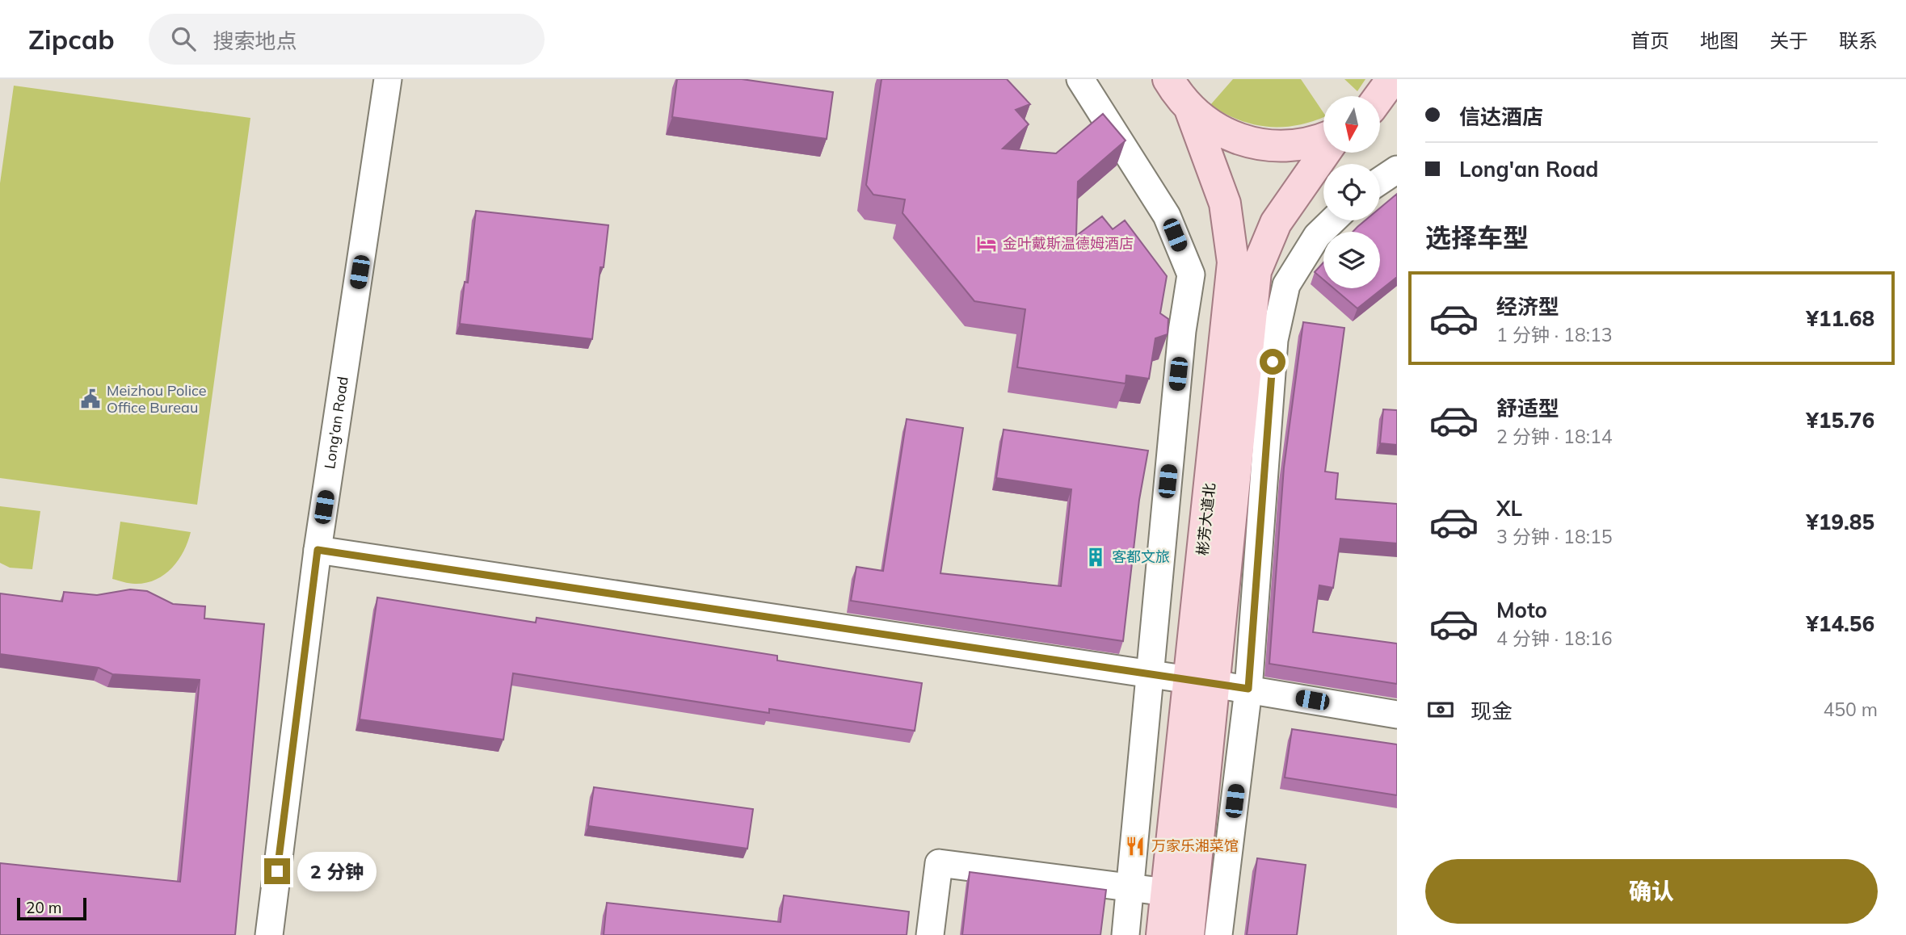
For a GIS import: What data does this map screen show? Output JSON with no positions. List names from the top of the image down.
{
  "streets": {
    "main road": ["彬芳大道北"],
    "street": ["Long'an Road"]
  },
  "places": {
    "hotel": ["金叶戴斯温德姆酒店"],
    "public building": ["Meizhou Police Office Bureau"],
    "building": ["客都文旅"],
    "restaurant": ["万家乐湘菜馆"]
  },
  "scale_bar": "20 m",
  "north": "bottom",
  "page": {
    "header": "Zipcab",
    "search": "搜索地点",
    "nav": [
      "首页",
      "地图",
      "关于",
      "联系"
    ],
    "banner": ["信达酒店", "Long'an Road"],
    "heading": "选择车型",
    "list": [
      {
        "name": "经济型",
        "note": "1 分钟 · 18:13",
        "value": "¥11.68"
      },
      {
        "name": "舒适型",
        "note": "2 分钟 · 18:14",
        "value": "¥15.76"
      },
      {
        "name": "XL",
        "note": "3 分钟 · 18:15",
        "value": "¥19.85"
      },
      {
        "name": "Moto",
        "note": "4 分钟 · 18:16",
        "value": "¥14.56"
      }
    ],
    "pay": ["现金", "450 m"],
    "buttons": "确认",
    "bubble": "2 分钟",
    "scale": "20 m"
  }
}
